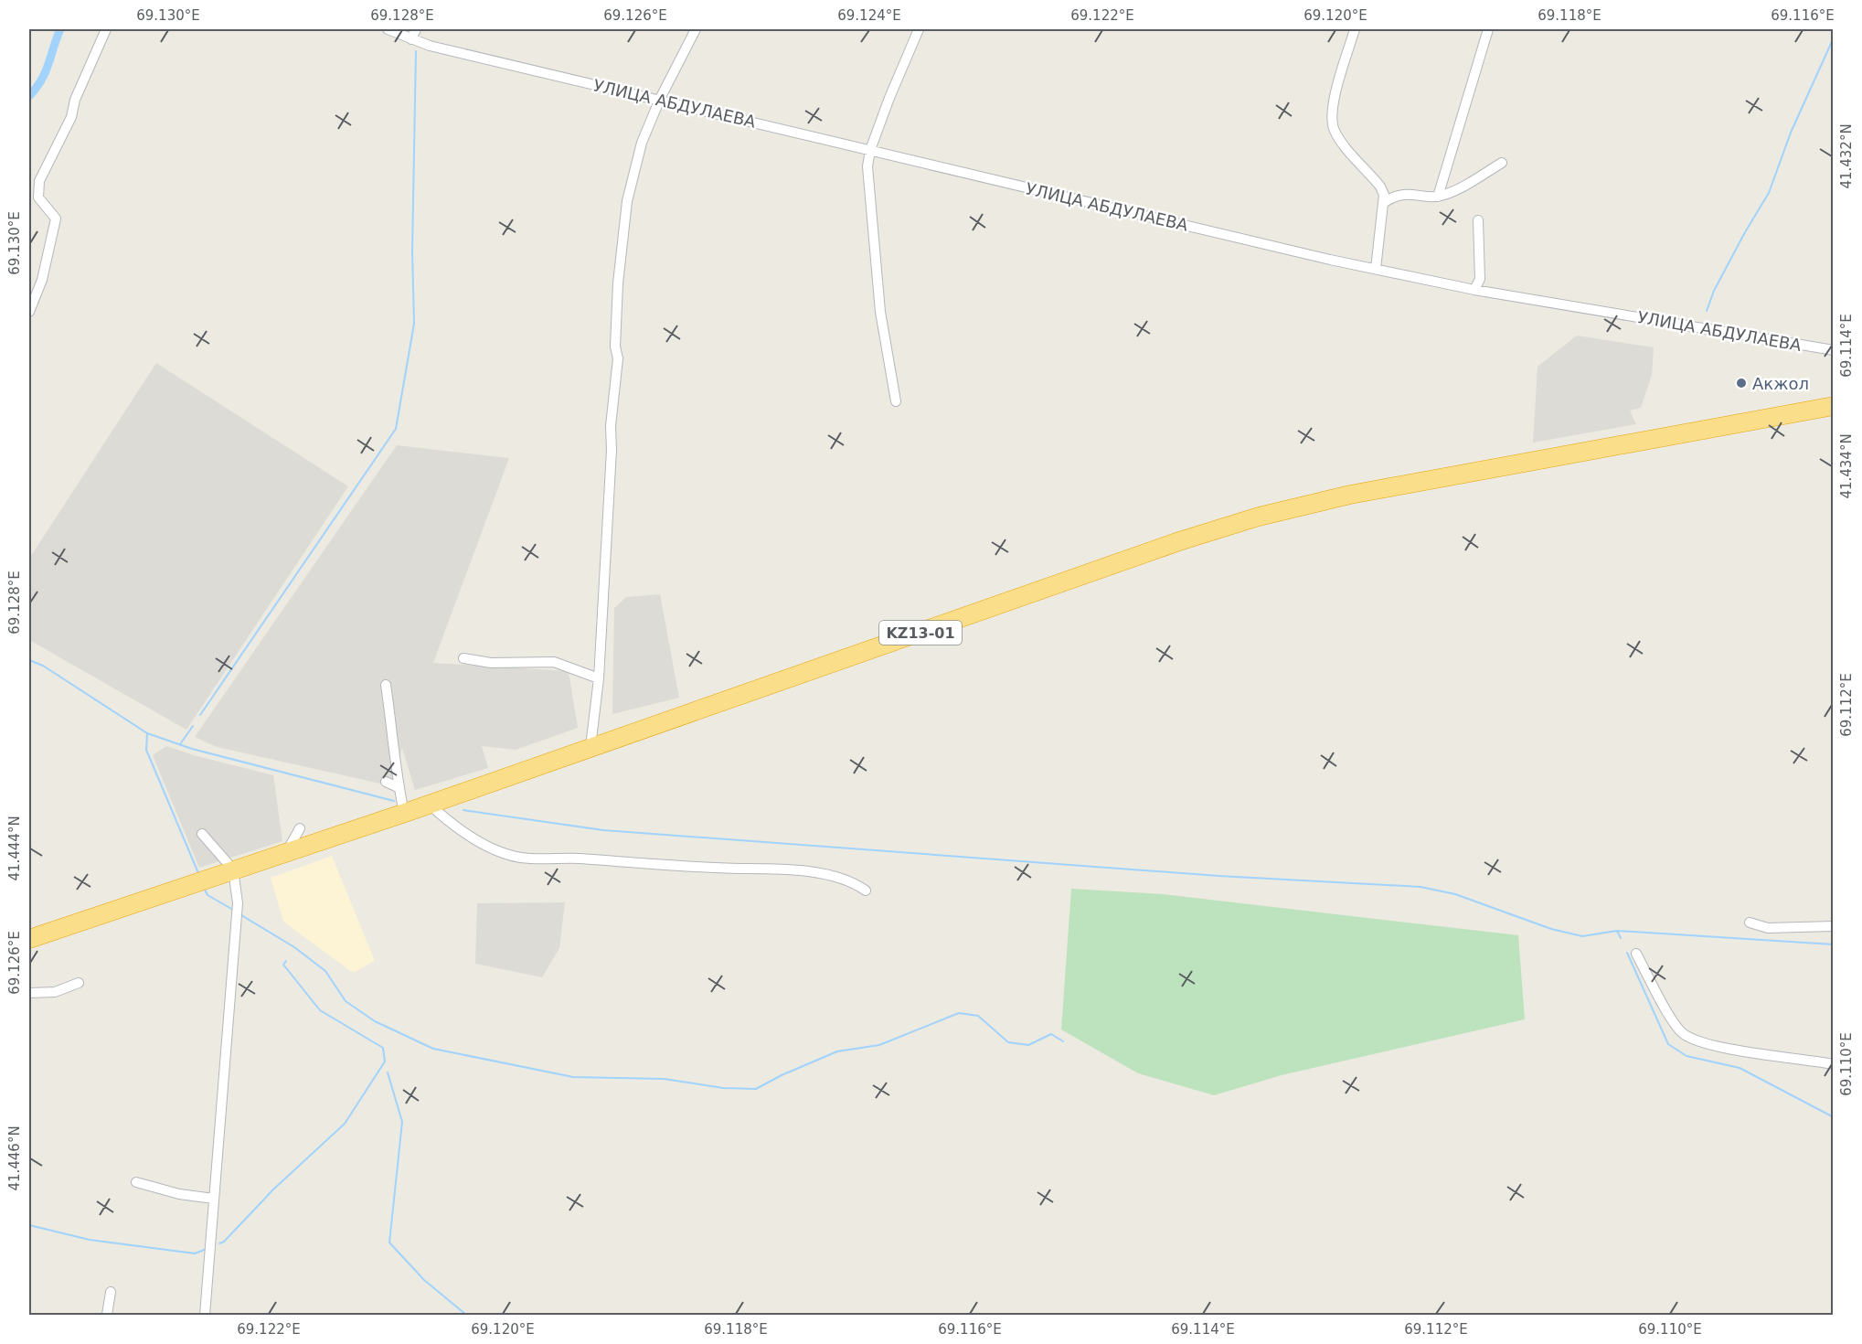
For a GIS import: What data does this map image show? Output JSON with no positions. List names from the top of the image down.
{
  "streets": {
    "highway": ["KZ13-01"],
    "street": ["УЛИЦА АБДУЛАЕВА"]
  },
  "places": ["Акжол"],
  "coordinates": [
    "69.130°E",
    "69.128°E",
    "69.126°E",
    "69.124°E",
    "69.122°E",
    "69.120°E",
    "69.118°E",
    "69.116°E",
    "41.432°N",
    "69.114°E",
    "41.434°N",
    "69.112°E",
    "41.444°N",
    "69.110°E",
    "41.446°N"
  ]
}
